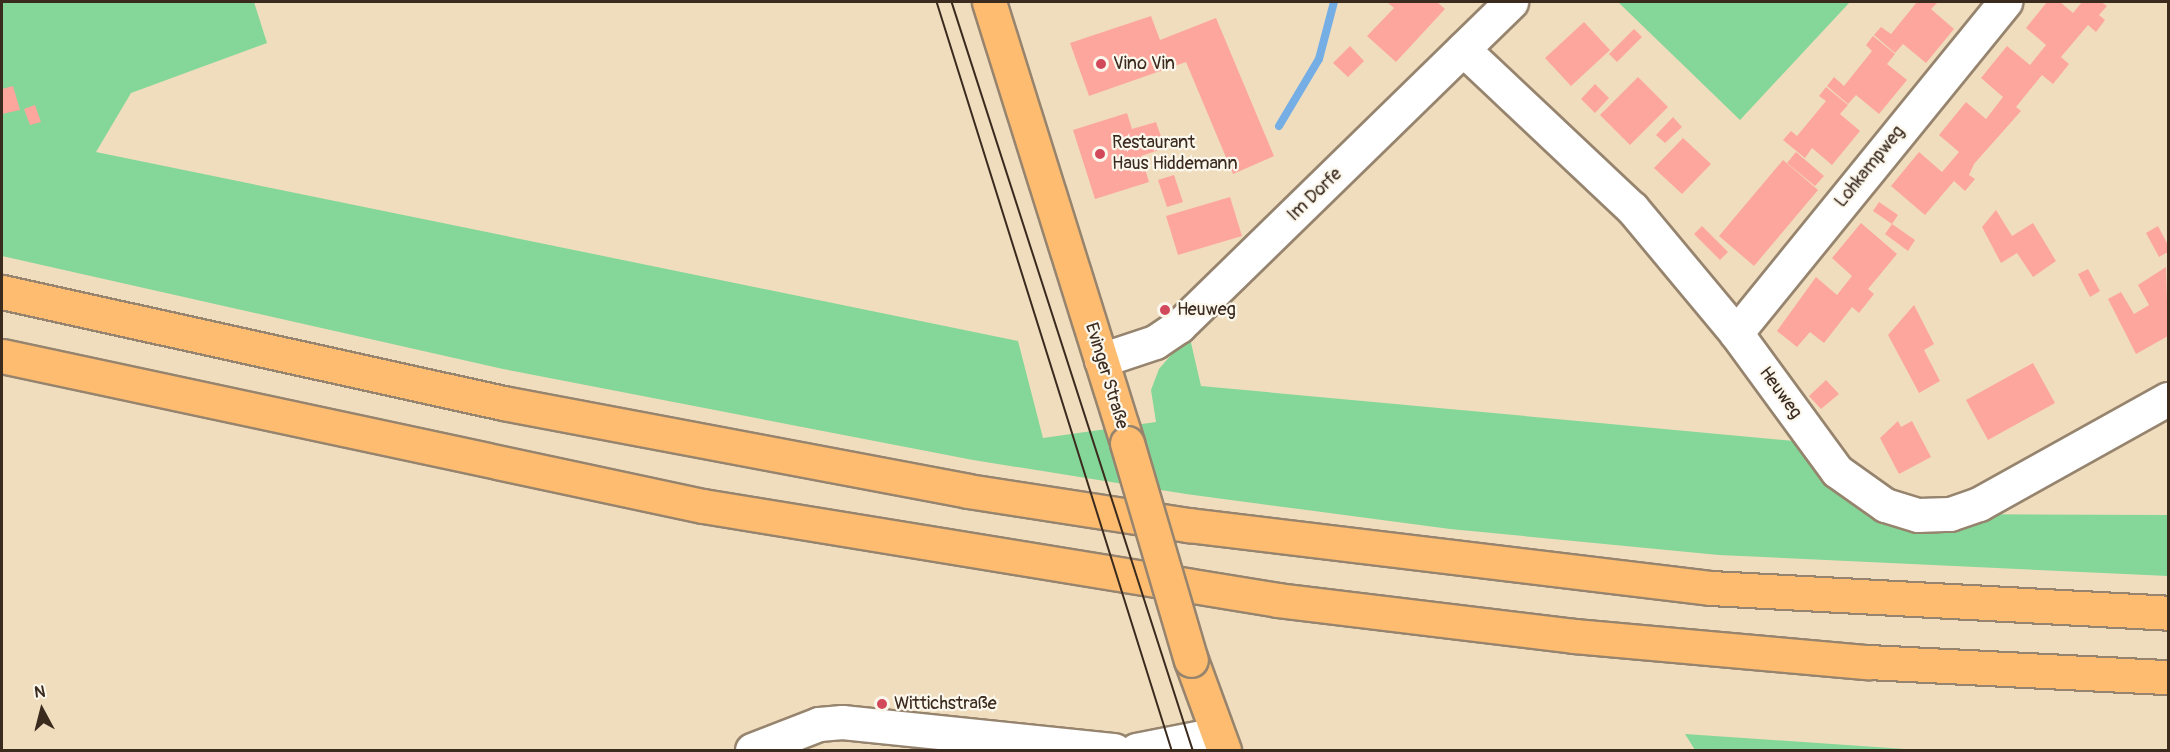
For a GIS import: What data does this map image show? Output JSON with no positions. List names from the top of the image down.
{
  "streets": {
    "main road": ["Evinger Straße"],
    "street": ["Lohkampweg", "Im Dorfe", "Heuweg"]
  },
  "crossings": [
    ["Lohkampweg", "Heuweg"],
    ["Im Dorfe", "Evinger Straße"],
    ["Im Dorfe", "Heuweg"]
  ],
  "places": [
    "Vino Vin",
    "Restaurant Haus Hiddemann",
    "Heuweg",
    "Wittichstraße"
  ],
  "north": "top"
}
